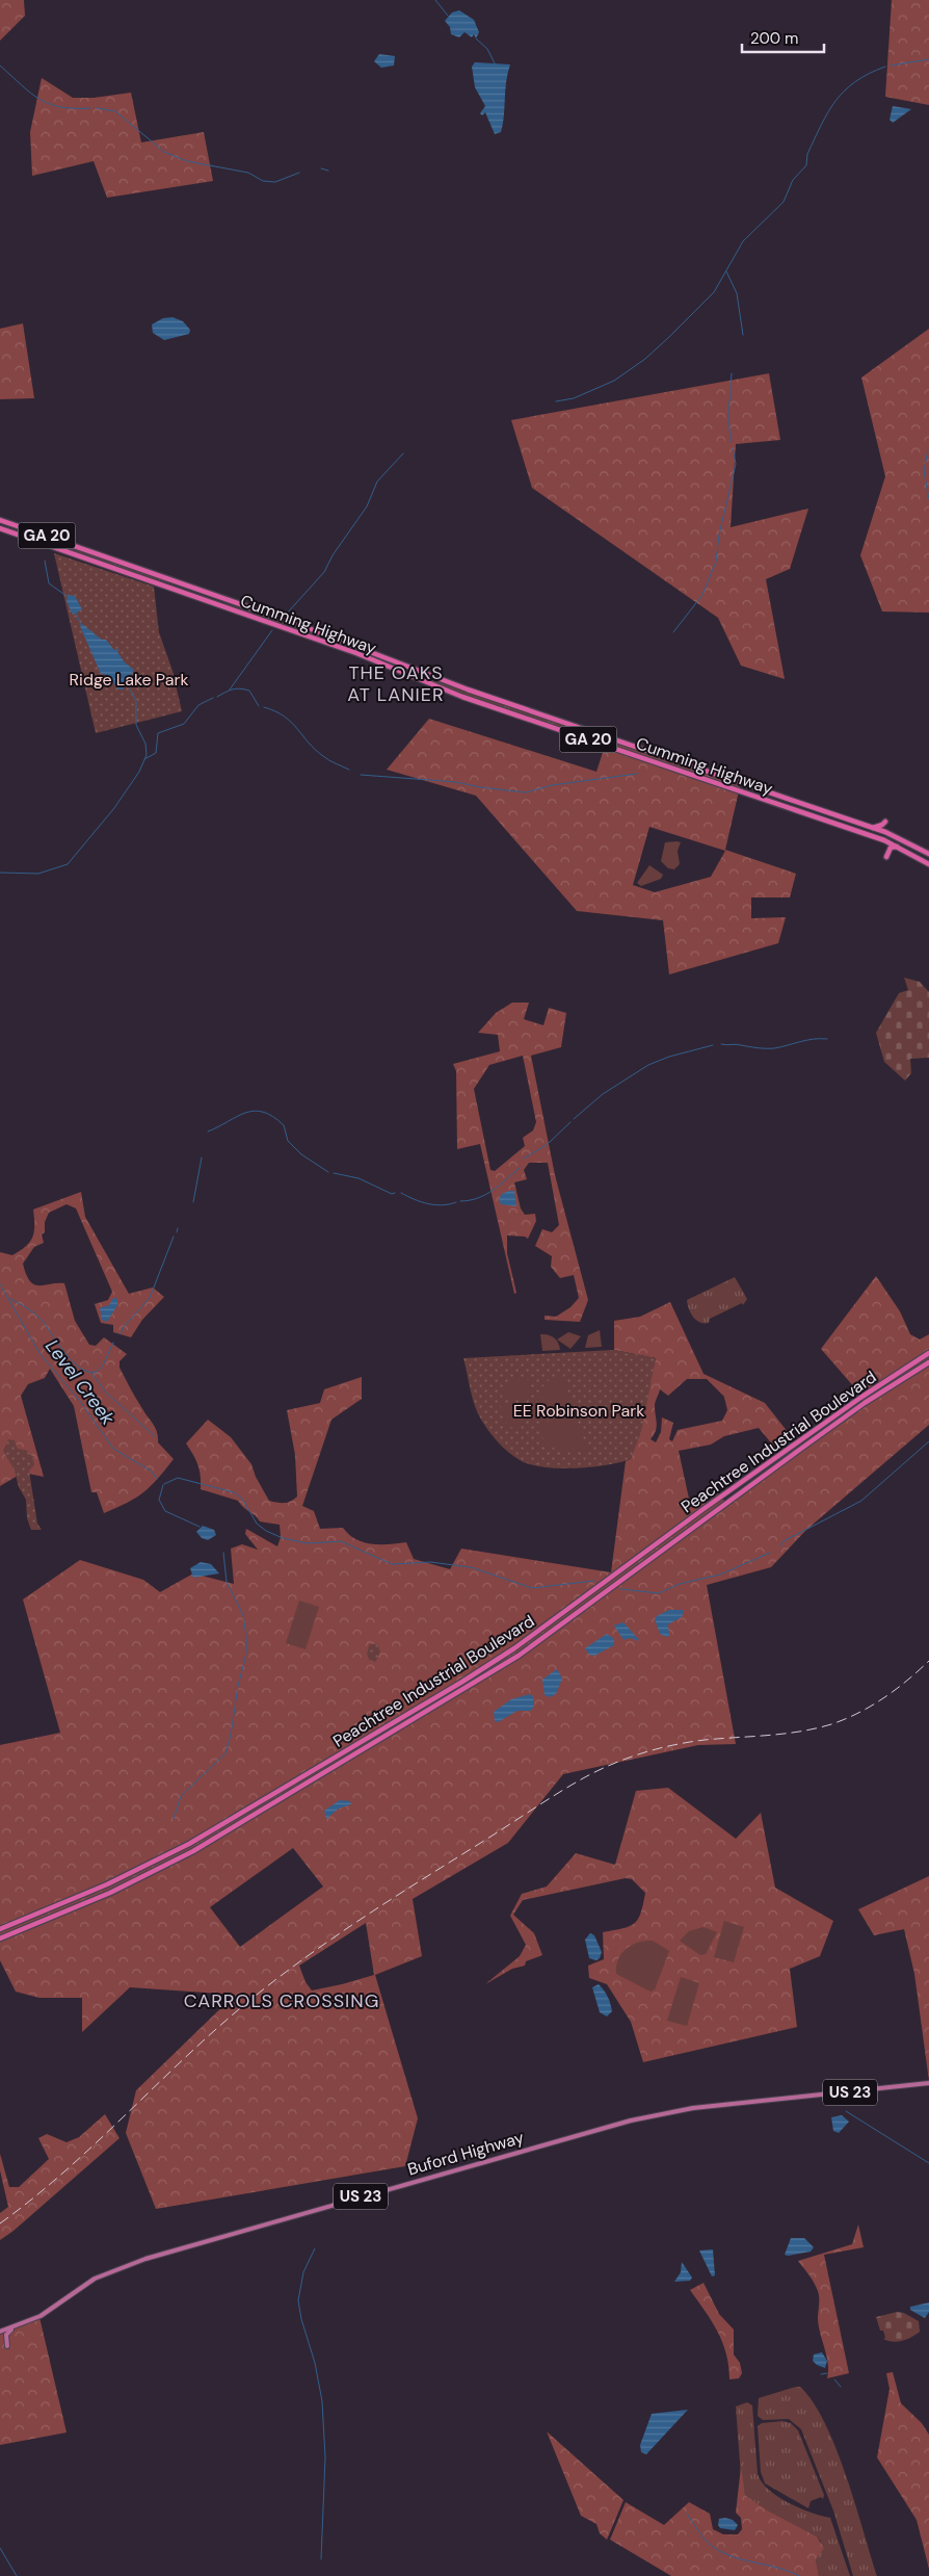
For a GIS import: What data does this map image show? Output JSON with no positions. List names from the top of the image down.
{
  "streets": {
    "highway": ["GA 20", "Cumming Highway", "Peachtree Industrial Boulevard"],
    "main road": ["US 23", "Buford Highway"]
  },
  "districts": ["THE OAKS AT LANIER", "CARROLS CROSSING"],
  "water": ["Level Creek"],
  "parks": ["Ridge Lake Park", "EE Robinson Park"],
  "scale_bar": "200 m"
}
